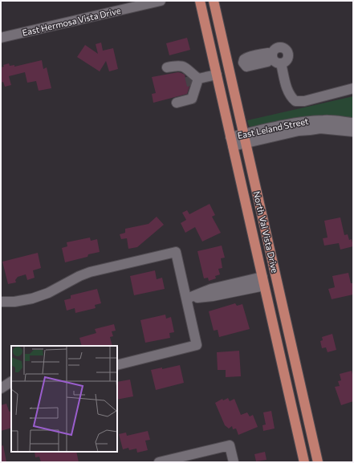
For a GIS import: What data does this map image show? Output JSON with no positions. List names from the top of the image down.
{
  "streets": {
    "main road": ["North Val Vista Drive"],
    "street": ["East Hermosa Vista Drive", "East Leland Street"]
  },
  "crossings": [
    ["East Leland Street", "North Val Vista Drive"]
  ]
}
